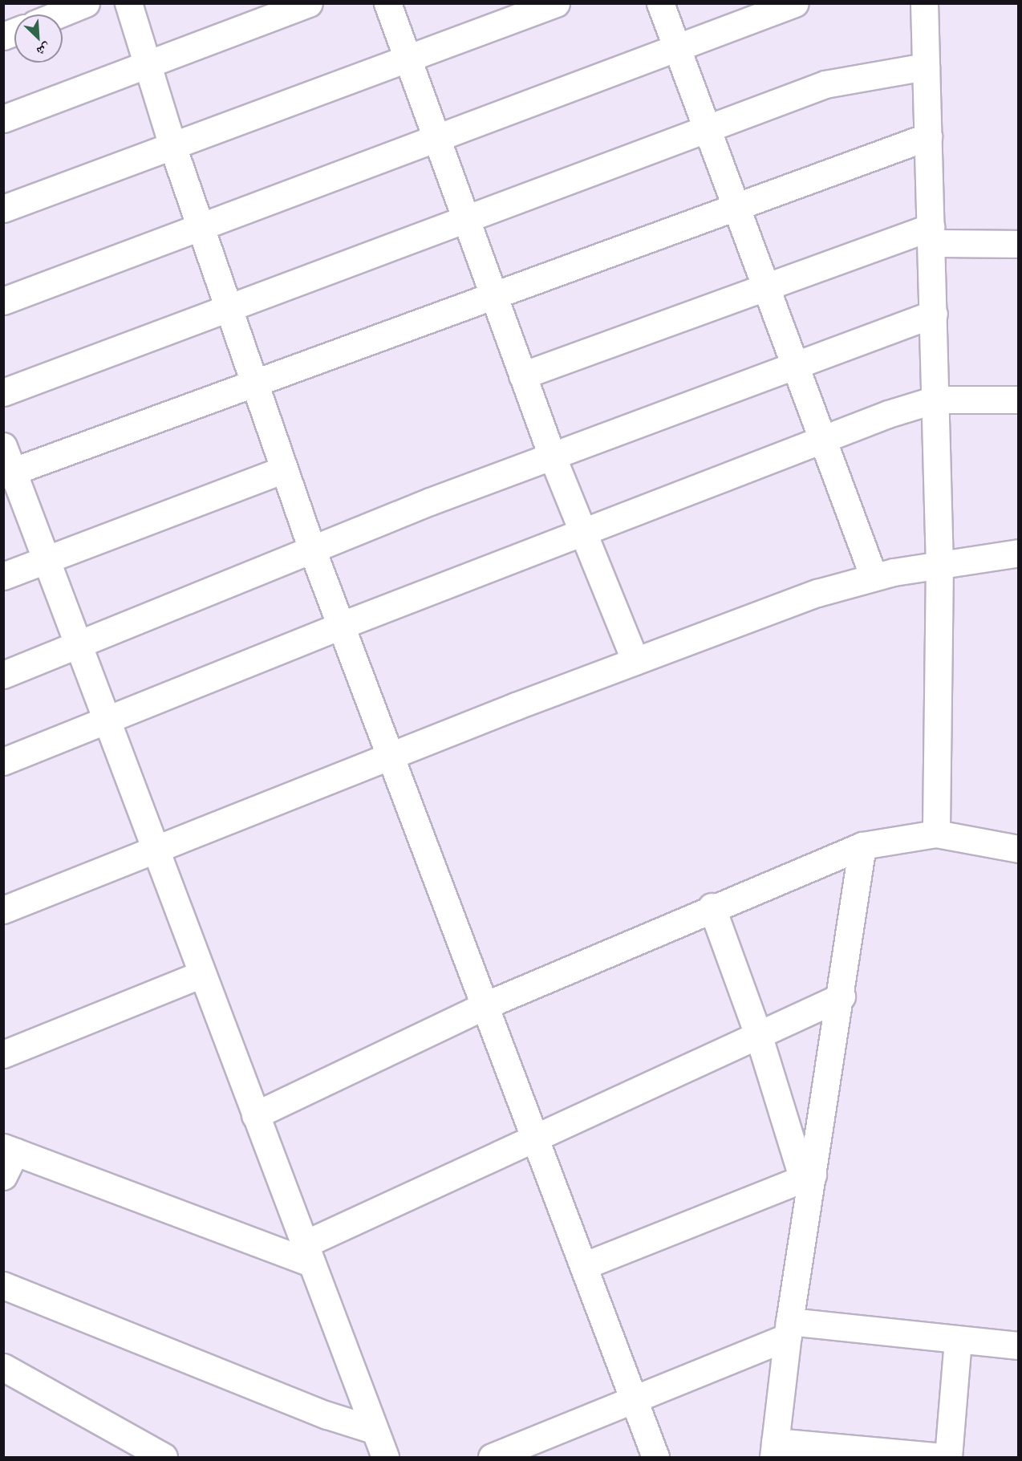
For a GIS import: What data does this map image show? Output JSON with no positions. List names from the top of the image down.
{
  "north": "bottom right"
}
